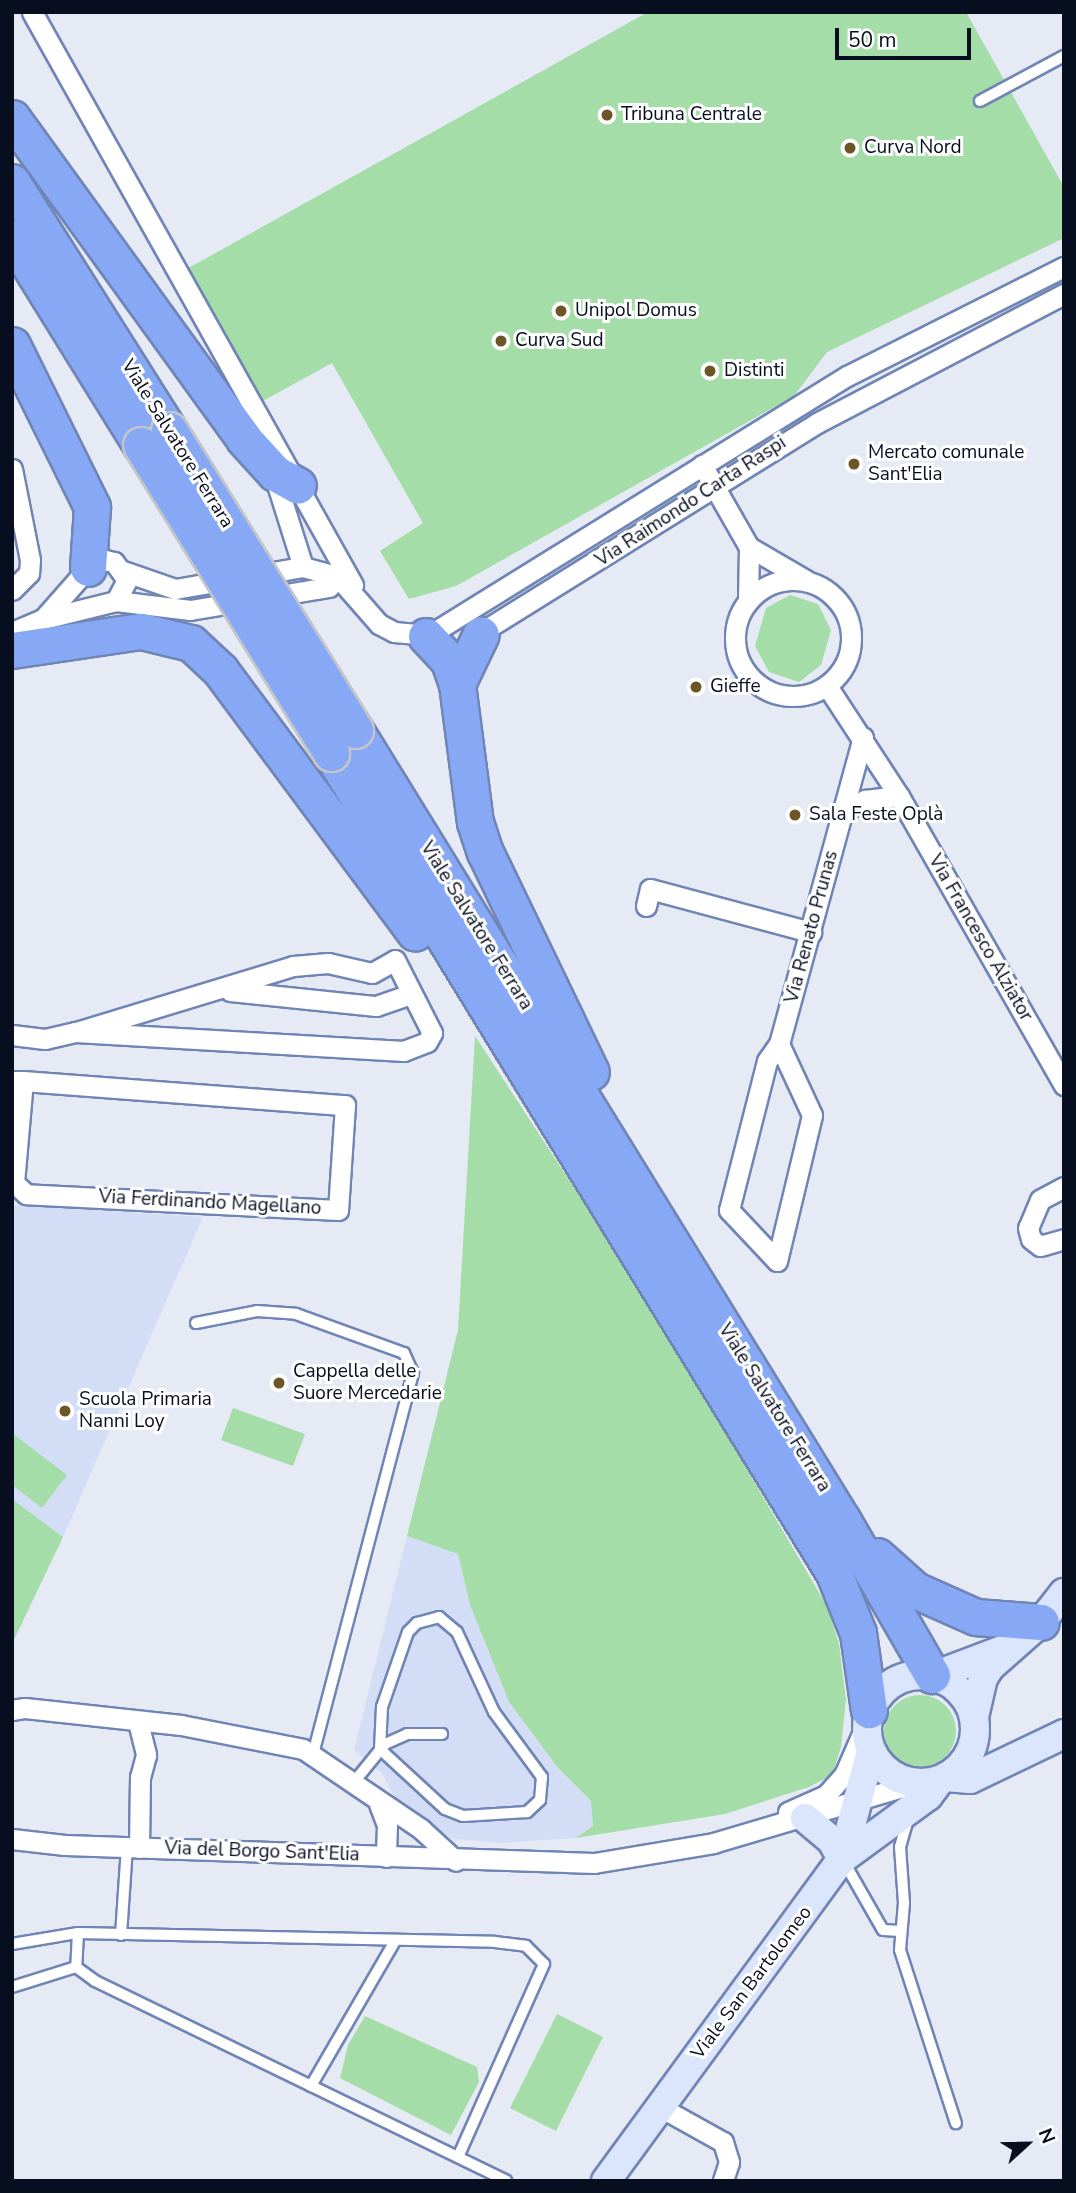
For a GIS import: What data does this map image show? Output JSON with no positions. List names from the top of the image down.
{
  "streets": {
    "highway": ["Viale Salvatore Ferrara"],
    "street": [
      "Via Raimondo Carta Raspi",
      "Via Renato Prunas",
      "Via Francesco Alziator",
      "Via Ferdinando Magellano",
      "Via del Borgo Sant'Elia",
      "Viale San Bartolomeo"
    ]
  },
  "crossings": [
    ["Viale Salvatore Ferrara", "Via del Borgo Sant'Elia"],
    ["Viale Salvatore Ferrara", "Viale San Bartolomeo"],
    ["Via Renato Prunas", "Via Francesco Alziator"],
    ["Via del Borgo Sant'Elia", "Viale San Bartolomeo"]
  ],
  "places": [
    "Tribuna Centrale",
    "Curva Nord",
    "Unipol Domus",
    "Curva Sud",
    "Distinti",
    "Mercato comunale Sant'Elia",
    "Gieffe",
    "Sala Feste Oplà",
    "Cappella delle Suore Mercedarie",
    "Scuola Primaria Nanni Loy"
  ],
  "scale_bar": "50 m",
  "north": "right"
}
